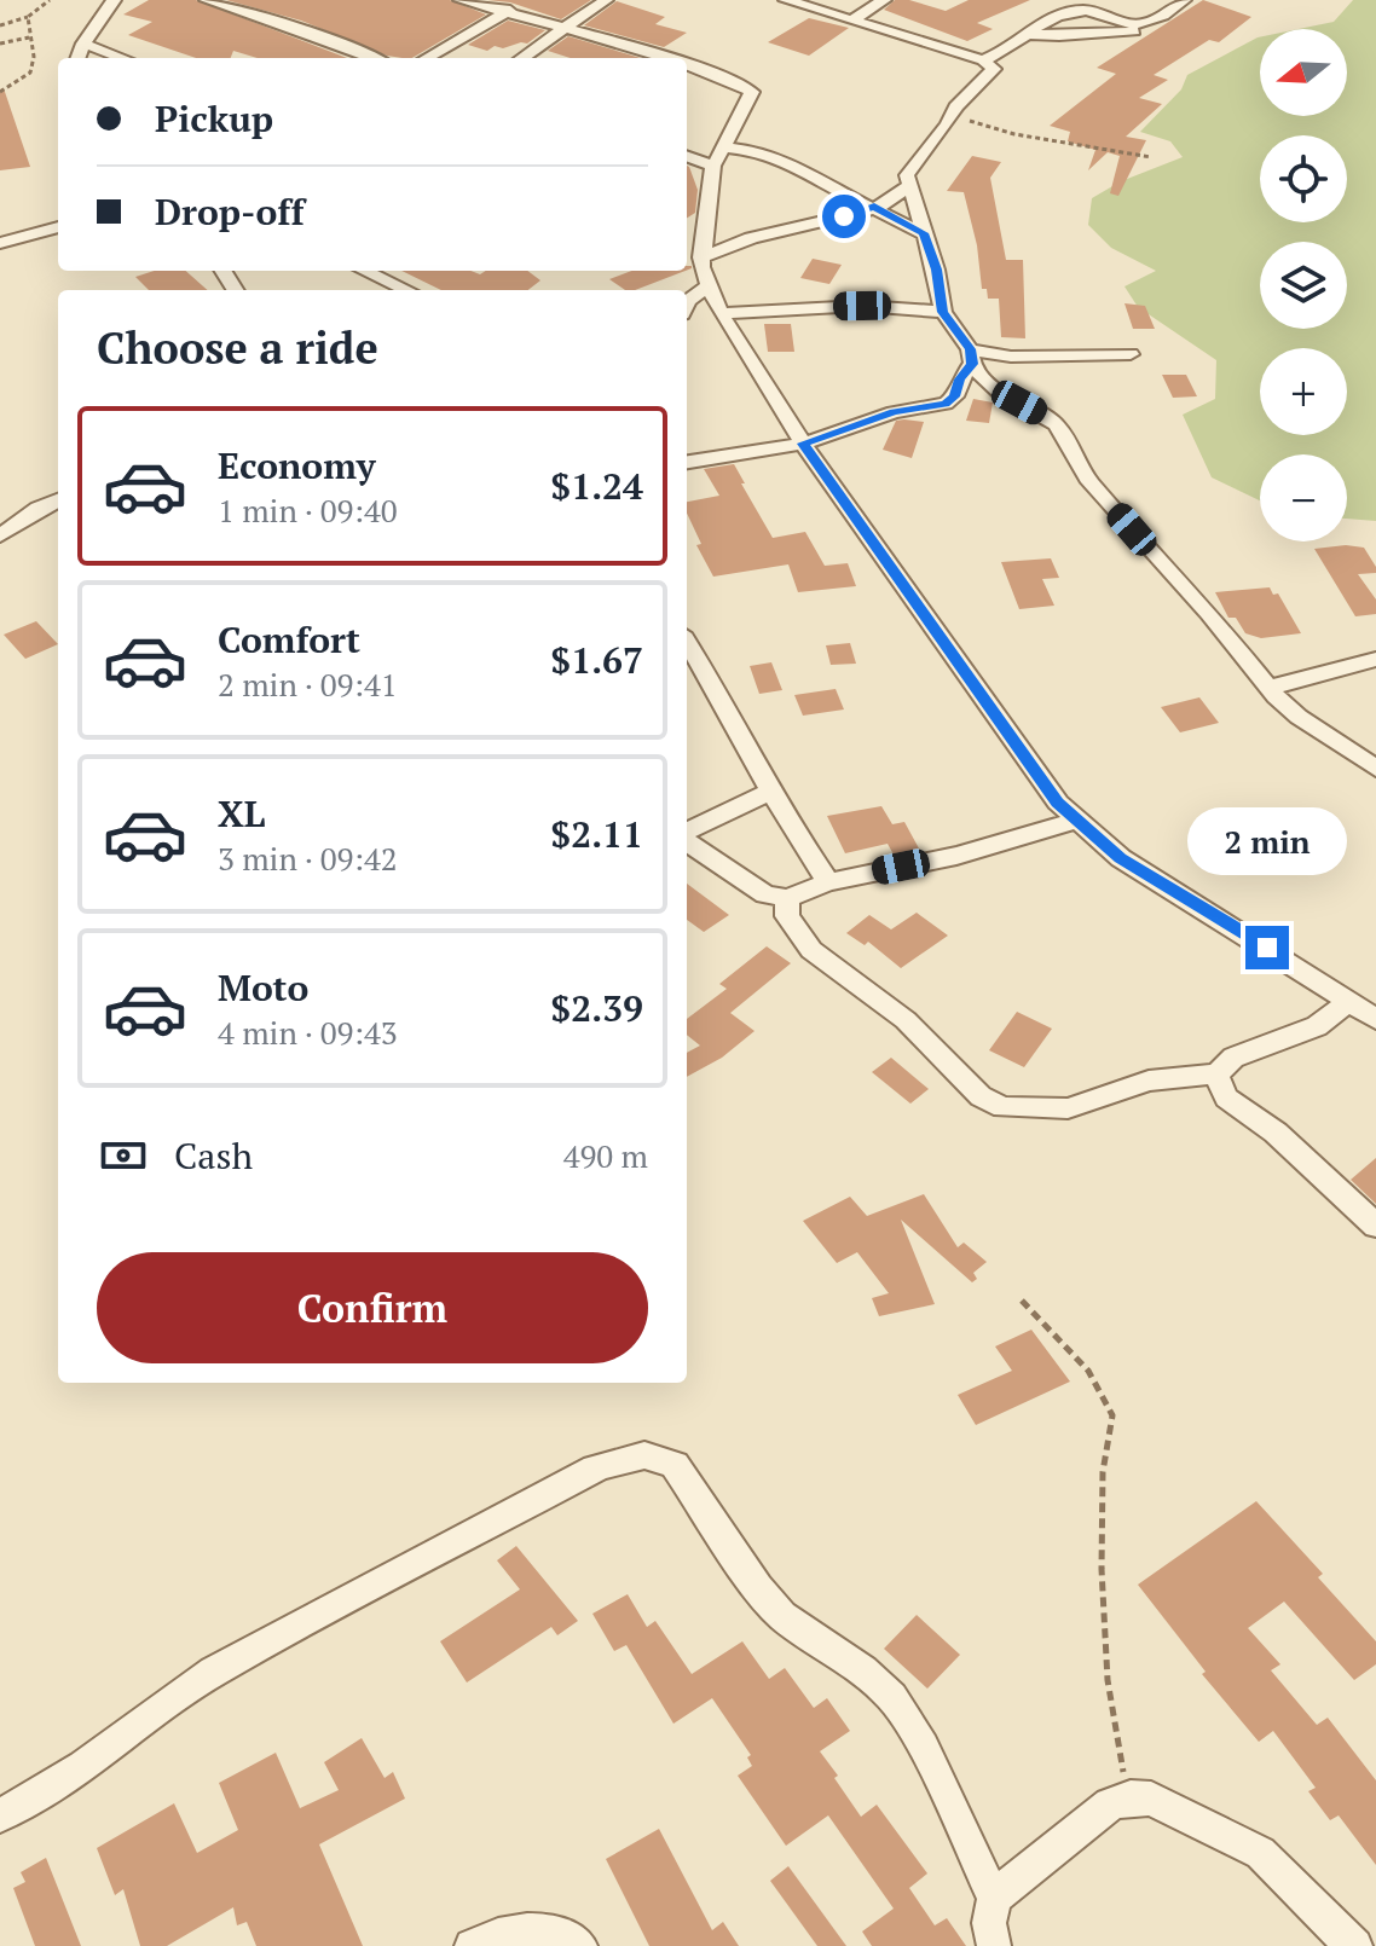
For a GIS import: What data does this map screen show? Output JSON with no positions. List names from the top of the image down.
{
  "north": "left",
  "page": {
    "map_buttons": ["+", "−"],
    "banner": ["Pickup", "Drop-off"],
    "heading": "Choose a ride",
    "list": [
      {
        "name": "Economy",
        "note": "1 min · 09:40",
        "value": "$1.24"
      },
      {
        "name": "Comfort",
        "note": "2 min · 09:41",
        "value": "$1.67"
      },
      {
        "name": "XL",
        "note": "3 min · 09:42",
        "value": "$2.11"
      },
      {
        "name": "Moto",
        "note": "4 min · 09:43",
        "value": "$2.39"
      }
    ],
    "bubble": "2 min",
    "pay": ["Cash", "490 m"],
    "buttons": "Confirm"
  }
}
